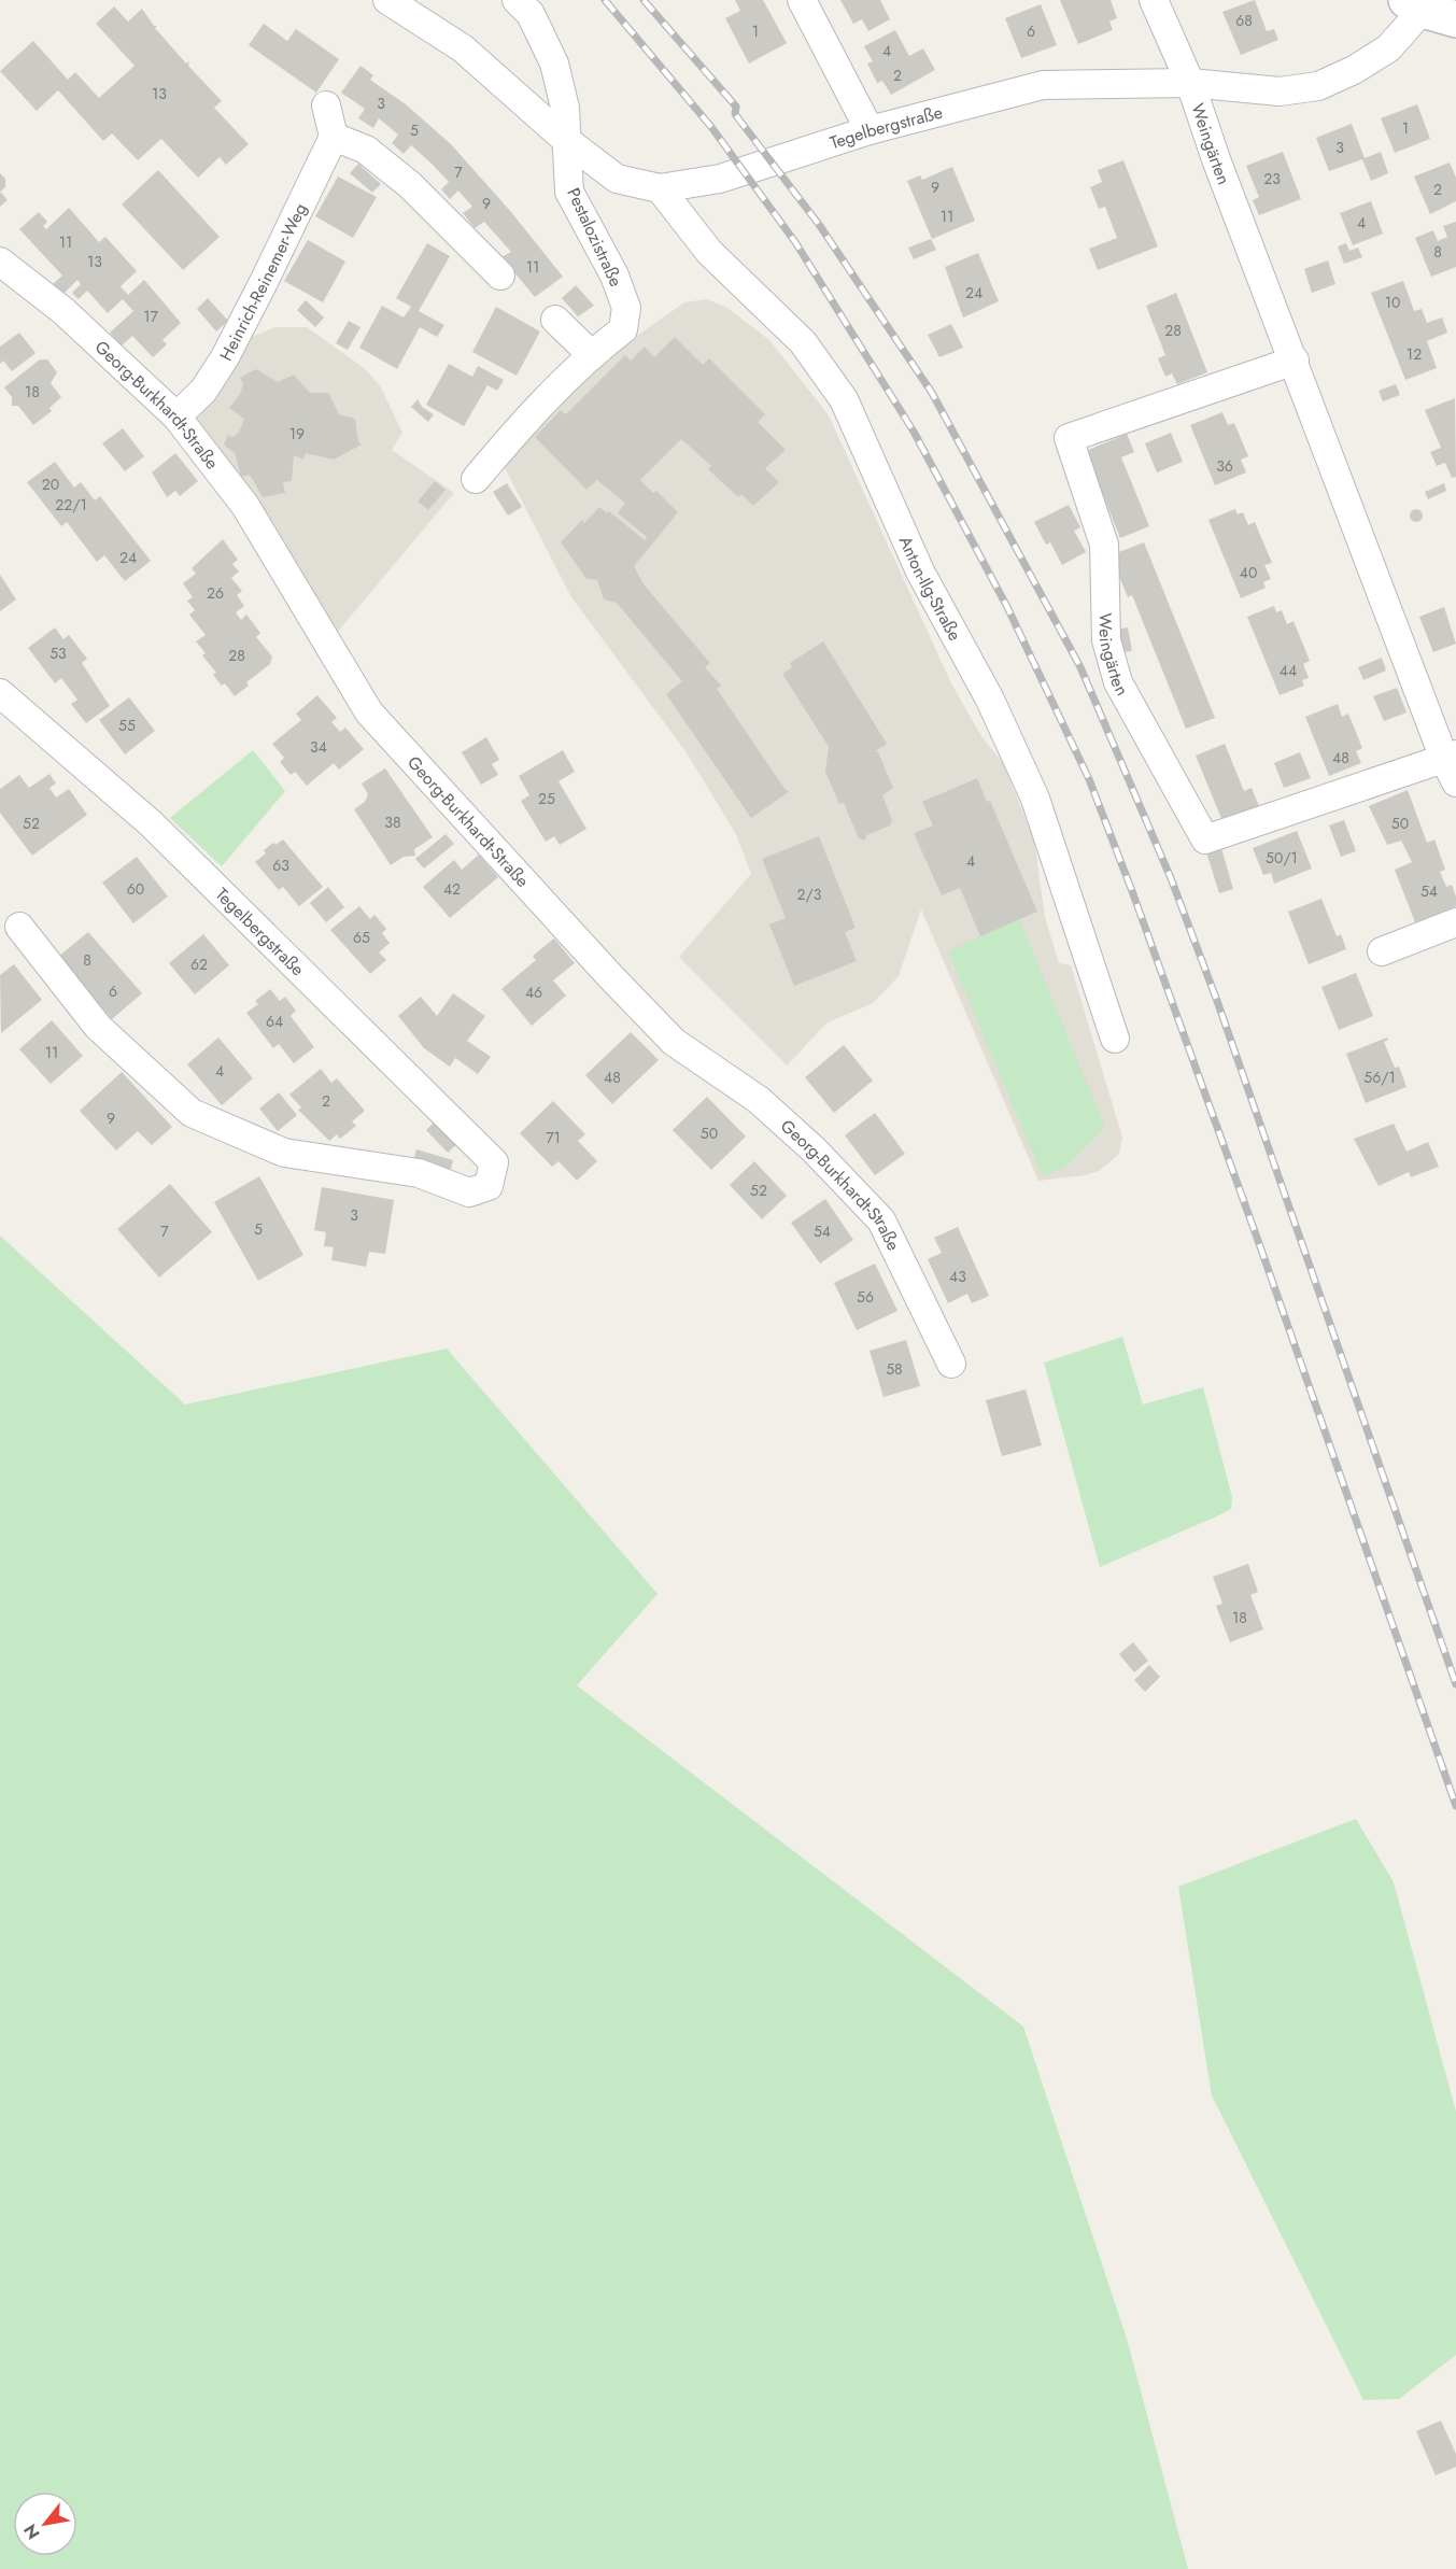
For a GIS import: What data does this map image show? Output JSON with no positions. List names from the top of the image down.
{
  "streets": {
    "street": [
      "Tegelbergstraße",
      "Weingärten",
      "Pestalozistraße",
      "Heinrich-Reinemer-Weg",
      "Georg-Burkhardt-Straße",
      "Anton-Ilg-Straße"
    ]
  },
  "crossings": [
    ["Tegelbergstraße", "Weingärten"],
    ["Tegelbergstraße", "Pestalozistraße"],
    ["Tegelbergstraße", "Anton-Ilg-Straße"],
    ["Heinrich-Reinemer-Weg", "Georg-Burkhardt-Straße"]
  ],
  "house_numbers": [
    "68",
    "1",
    "6",
    "4",
    "2",
    "13",
    "3",
    "1",
    "5",
    "3",
    "7",
    "23",
    "9",
    "2",
    "9",
    "11",
    "4",
    "11",
    "8",
    "13",
    "11",
    "24",
    "10",
    "17",
    "28",
    "12",
    "18",
    "19",
    "36",
    "20",
    "22/1",
    "24",
    "40",
    "26",
    "53",
    "28",
    "44",
    "55",
    "34",
    "48",
    "25",
    "38",
    "52",
    "50",
    "50/1",
    "4",
    "63",
    "60",
    "42",
    "54",
    "2/3",
    "65",
    "8",
    "62",
    "6",
    "46",
    "64",
    "11",
    "4",
    "48",
    "56/1",
    "2",
    "9",
    "50",
    "71",
    "52",
    "3",
    "5",
    "7",
    "54",
    "43",
    "56",
    "58",
    "18"
  ],
  "north": "bottom left"
}
